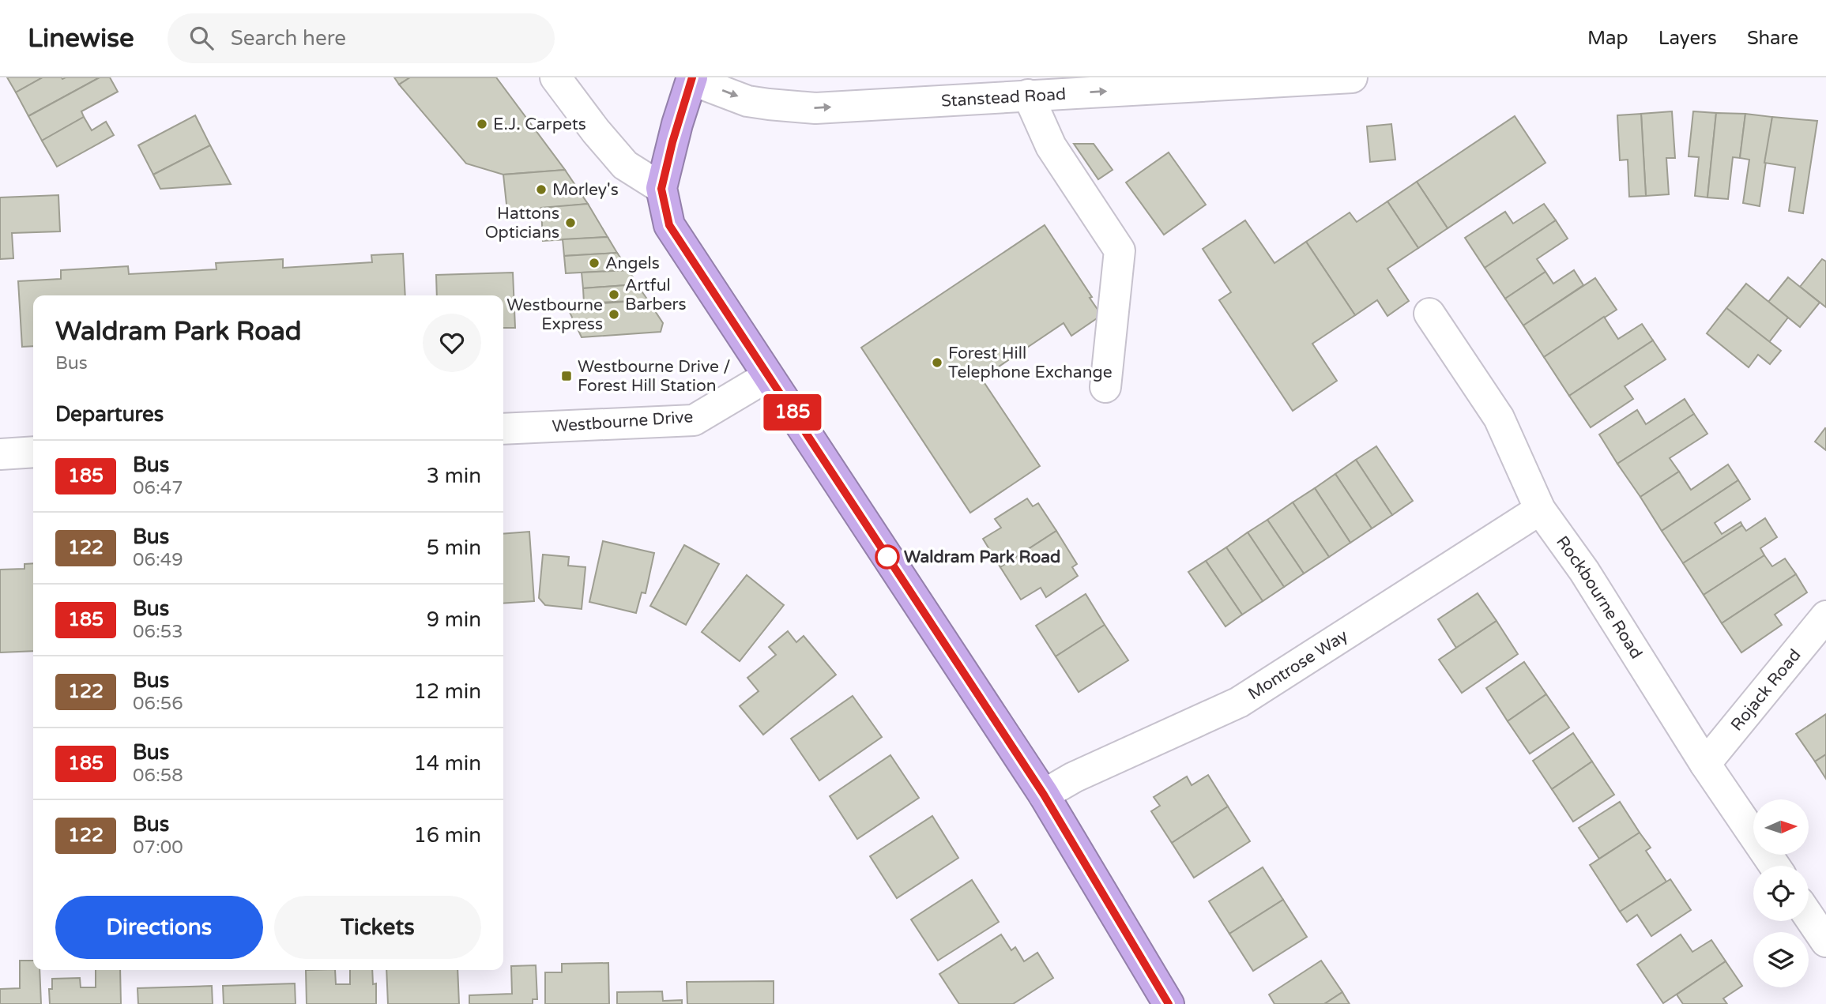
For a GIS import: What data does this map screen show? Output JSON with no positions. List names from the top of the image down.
{
  "streets": {
    "street": [
      "Stanstead Road",
      "Westbourne Drive",
      "Rockbourne Road",
      "Montrose Way",
      "Rojack Road"
    ]
  },
  "crossings": [
    ["Rockbourne Road", "Montrose Way"],
    ["Rockbourne Road", "Rojack Road"]
  ],
  "one_way": ["Stanstead Road"],
  "places": {
    "other": [
      "E.J. Carpets",
      "Morley's",
      "Hattons Opticians",
      "Angels",
      "Artful Barbers",
      "Westbourne Express",
      "Forest Hill Telephone Exchange",
      "Waldram Park Road"
    ],
    "transit": ["Westbourne Drive / Forest Hill Station"]
  },
  "lines": ["bus line 185"],
  "north": "right",
  "page": {
    "header": "Linewise",
    "search": "Search here",
    "nav": ["Map", "Layers", "Share"],
    "on_map": "185",
    "heading": [
      ["Waldram Park Road", "Bus"],
      "Departures"
    ],
    "list": [
      {
        "mark": "185",
        "name": "Bus",
        "note": "06:47",
        "value": "3 min"
      },
      {
        "mark": "122",
        "name": "Bus",
        "note": "06:49",
        "value": "5 min"
      },
      {
        "mark": "185",
        "name": "Bus",
        "note": "06:53",
        "value": "9 min"
      },
      {
        "mark": "122",
        "name": "Bus",
        "note": "06:56",
        "value": "12 min"
      },
      {
        "mark": "185",
        "name": "Bus",
        "note": "06:58",
        "value": "14 min"
      },
      {
        "mark": "122",
        "name": "Bus",
        "note": "07:00",
        "value": "16 min"
      }
    ],
    "buttons": ["Directions", "Tickets"]
  }
}
